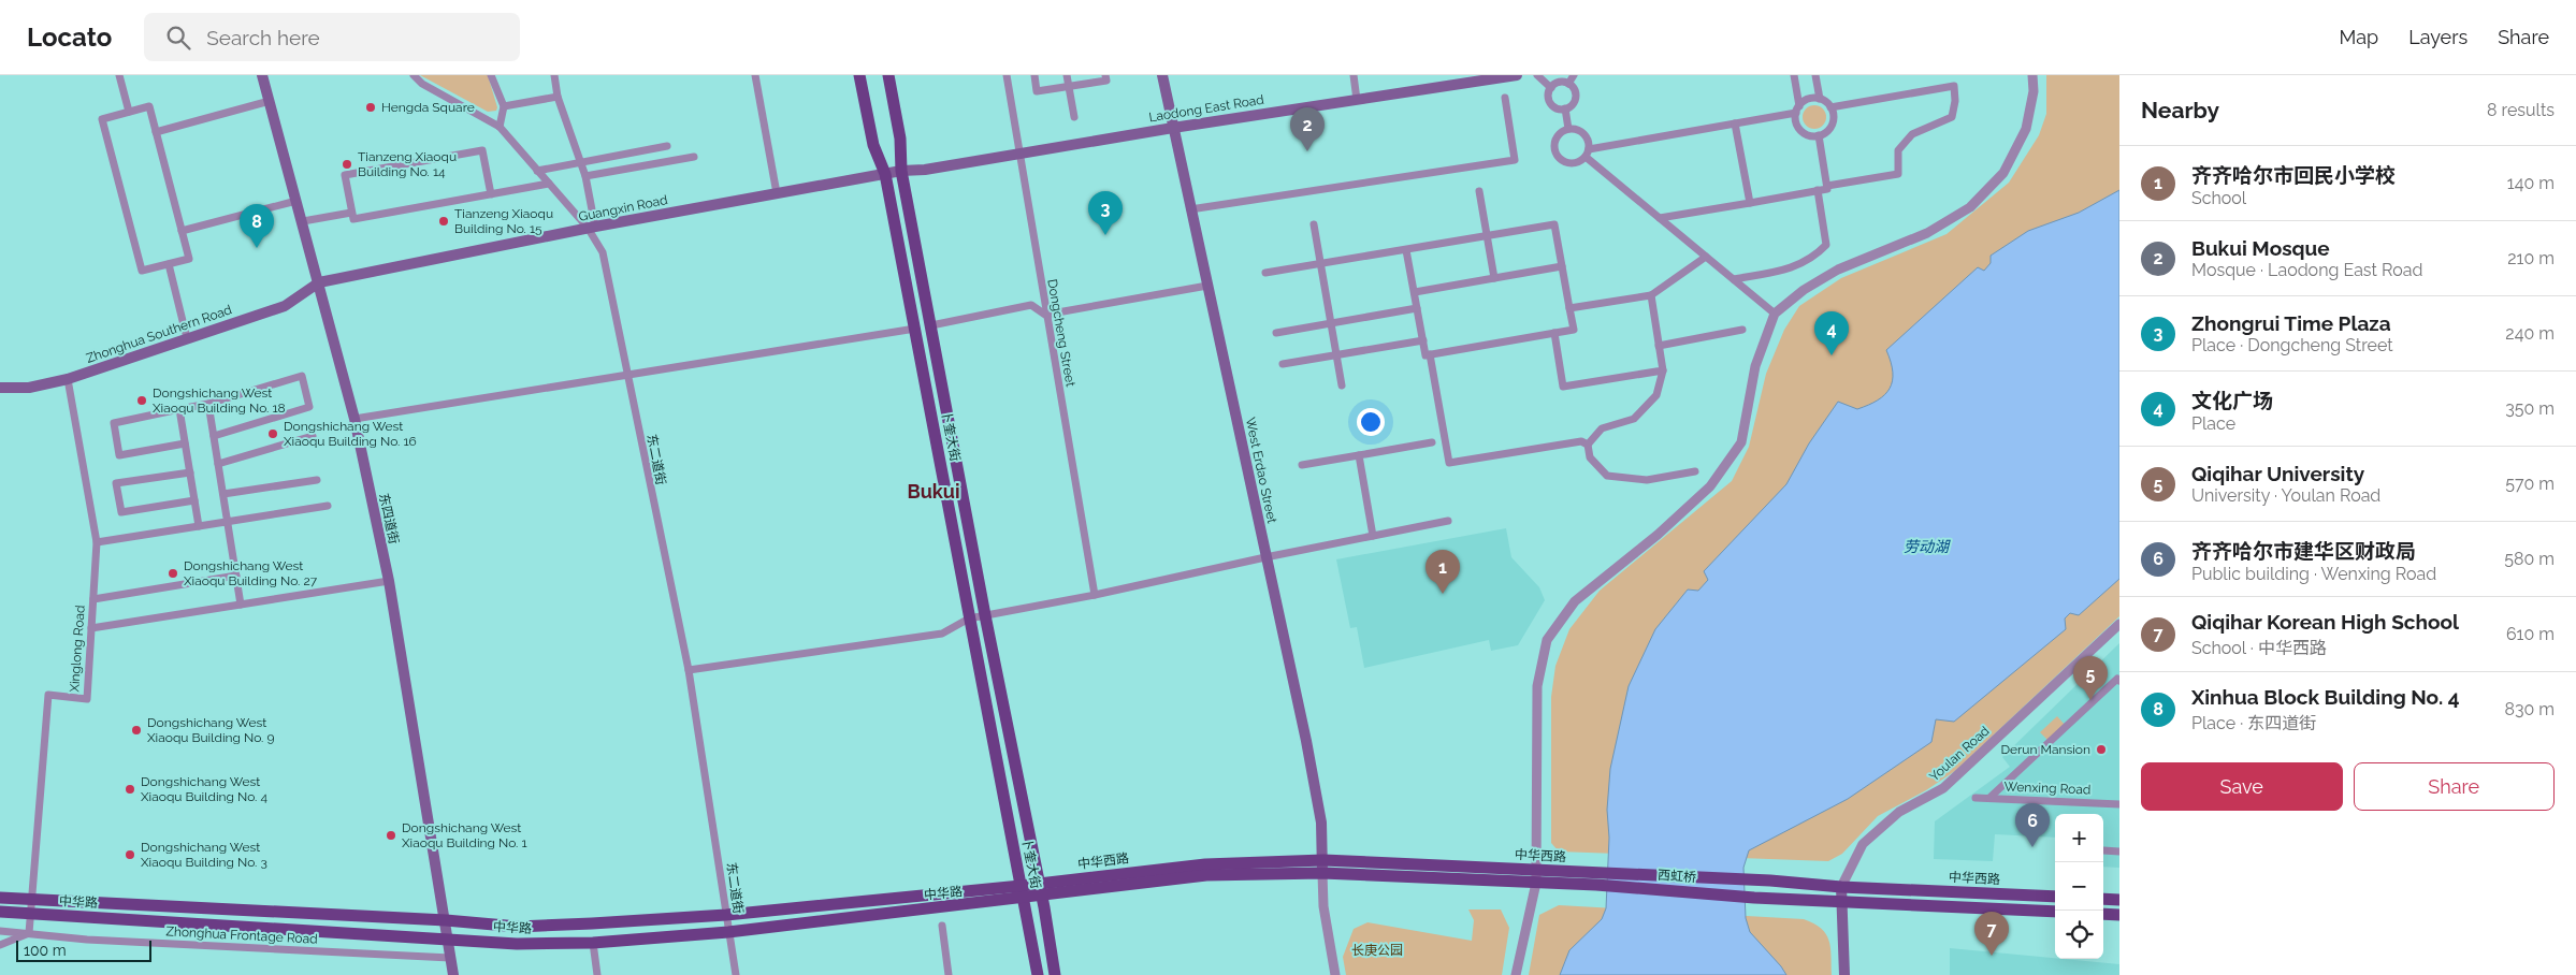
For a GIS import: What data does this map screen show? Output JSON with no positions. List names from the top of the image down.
{
  "streets": {
    "main road": [
      "Laodong East Road",
      "Guangxin Road",
      "Zhonghua Southern Road",
      "卜奎大街",
      "West Erdao Street",
      "东四道街",
      "Youlan Road",
      "中华西路",
      "西虹桥",
      "中华路"
    ],
    "street": [
      "Dongcheng Street",
      "东二道街",
      "Xinglong Road",
      "Wenxing Road",
      "Zhonghua Frontage Road"
    ]
  },
  "crossings": [
    ["Laodong East Road", "Guangxin Road"],
    ["Laodong East Road", "Dongcheng Street"],
    ["Laodong East Road", "卜奎大街"],
    ["Laodong East Road", "West Erdao Street"],
    ["Guangxin Road", "Zhonghua Southern Road"],
    ["Guangxin Road", "卜奎大街"],
    ["Guangxin Road", "东二道街"],
    ["Guangxin Road", "东四道街"],
    ["Zhonghua Southern Road", "东四道街"],
    ["Zhonghua Southern Road", "Xinglong Road"],
    ["卜奎大街", "中华西路"],
    ["卜奎大街", "中华路"],
    ["东二道街", "中华路"],
    ["West Erdao Street", "中华西路"],
    ["东四道街", "中华路"],
    ["东四道街", "Zhonghua Frontage Road"],
    ["Xinglong Road", "中华路"],
    ["Xinglong Road", "Zhonghua Frontage Road"],
    ["Youlan Road", "中华西路"],
    ["Youlan Road", "西虹桥"],
    ["中华西路", "西虹桥"],
    ["中华西路", "中华路"]
  ],
  "districts": ["Bukui"],
  "water": ["劳动湖"],
  "parks": ["长庚公园"],
  "places": [
    "Hengda Square",
    "Tianzeng Xiaoqu Building No. 14",
    "Tianzeng Xiaoqu Building No. 15",
    "Dongshichang West Xiaoqu Building No. 18",
    "Dongshichang West Xiaoqu Building No. 16",
    "Dongshichang West Xiaoqu Building No. 27",
    "Dongshichang West Xiaoqu Building No. 9",
    "Derun Mansion",
    "Dongshichang West Xiaoqu Building No. 4",
    "Dongshichang West Xiaoqu Building No. 1",
    "Dongshichang West Xiaoqu Building No. 3"
  ],
  "scale_bar": "100 m",
  "page": {
    "header": "Locato",
    "search": "Search here",
    "nav": ["Map", "Layers", "Share"],
    "heading": ["Nearby", "8 results"],
    "pins": [
      "2",
      "3",
      "8",
      "4",
      "1",
      "5",
      "6",
      "7"
    ],
    "list": [
      {
        "mark": "1",
        "name": "齐齐哈尔市回民小学校",
        "note": "School",
        "value": "140 m"
      },
      {
        "mark": "2",
        "name": "Bukui Mosque",
        "note": "Mosque · Laodong East Road",
        "value": "210 m"
      },
      {
        "mark": "3",
        "name": "Zhongrui Time Plaza",
        "note": "Place · Dongcheng Street",
        "value": "240 m"
      },
      {
        "mark": "4",
        "name": "文化广场",
        "note": "Place",
        "value": "350 m"
      },
      {
        "mark": "5",
        "name": "Qiqihar University",
        "note": "University · Youlan Road",
        "value": "570 m"
      },
      {
        "mark": "6",
        "name": "齐齐哈尔市建华区财政局",
        "note": "Public building · Wenxing Road",
        "value": "580 m"
      },
      {
        "mark": "7",
        "name": "Qiqihar Korean High School",
        "note": "School · 中华西路",
        "value": "610 m"
      },
      {
        "mark": "8",
        "name": "Xinhua Block Building No. 4",
        "note": "Place · 东四道街",
        "value": "830 m"
      }
    ],
    "buttons": ["Save", "Share"],
    "map_buttons": ["+", "−"],
    "scale": "100 m"
  }
}
